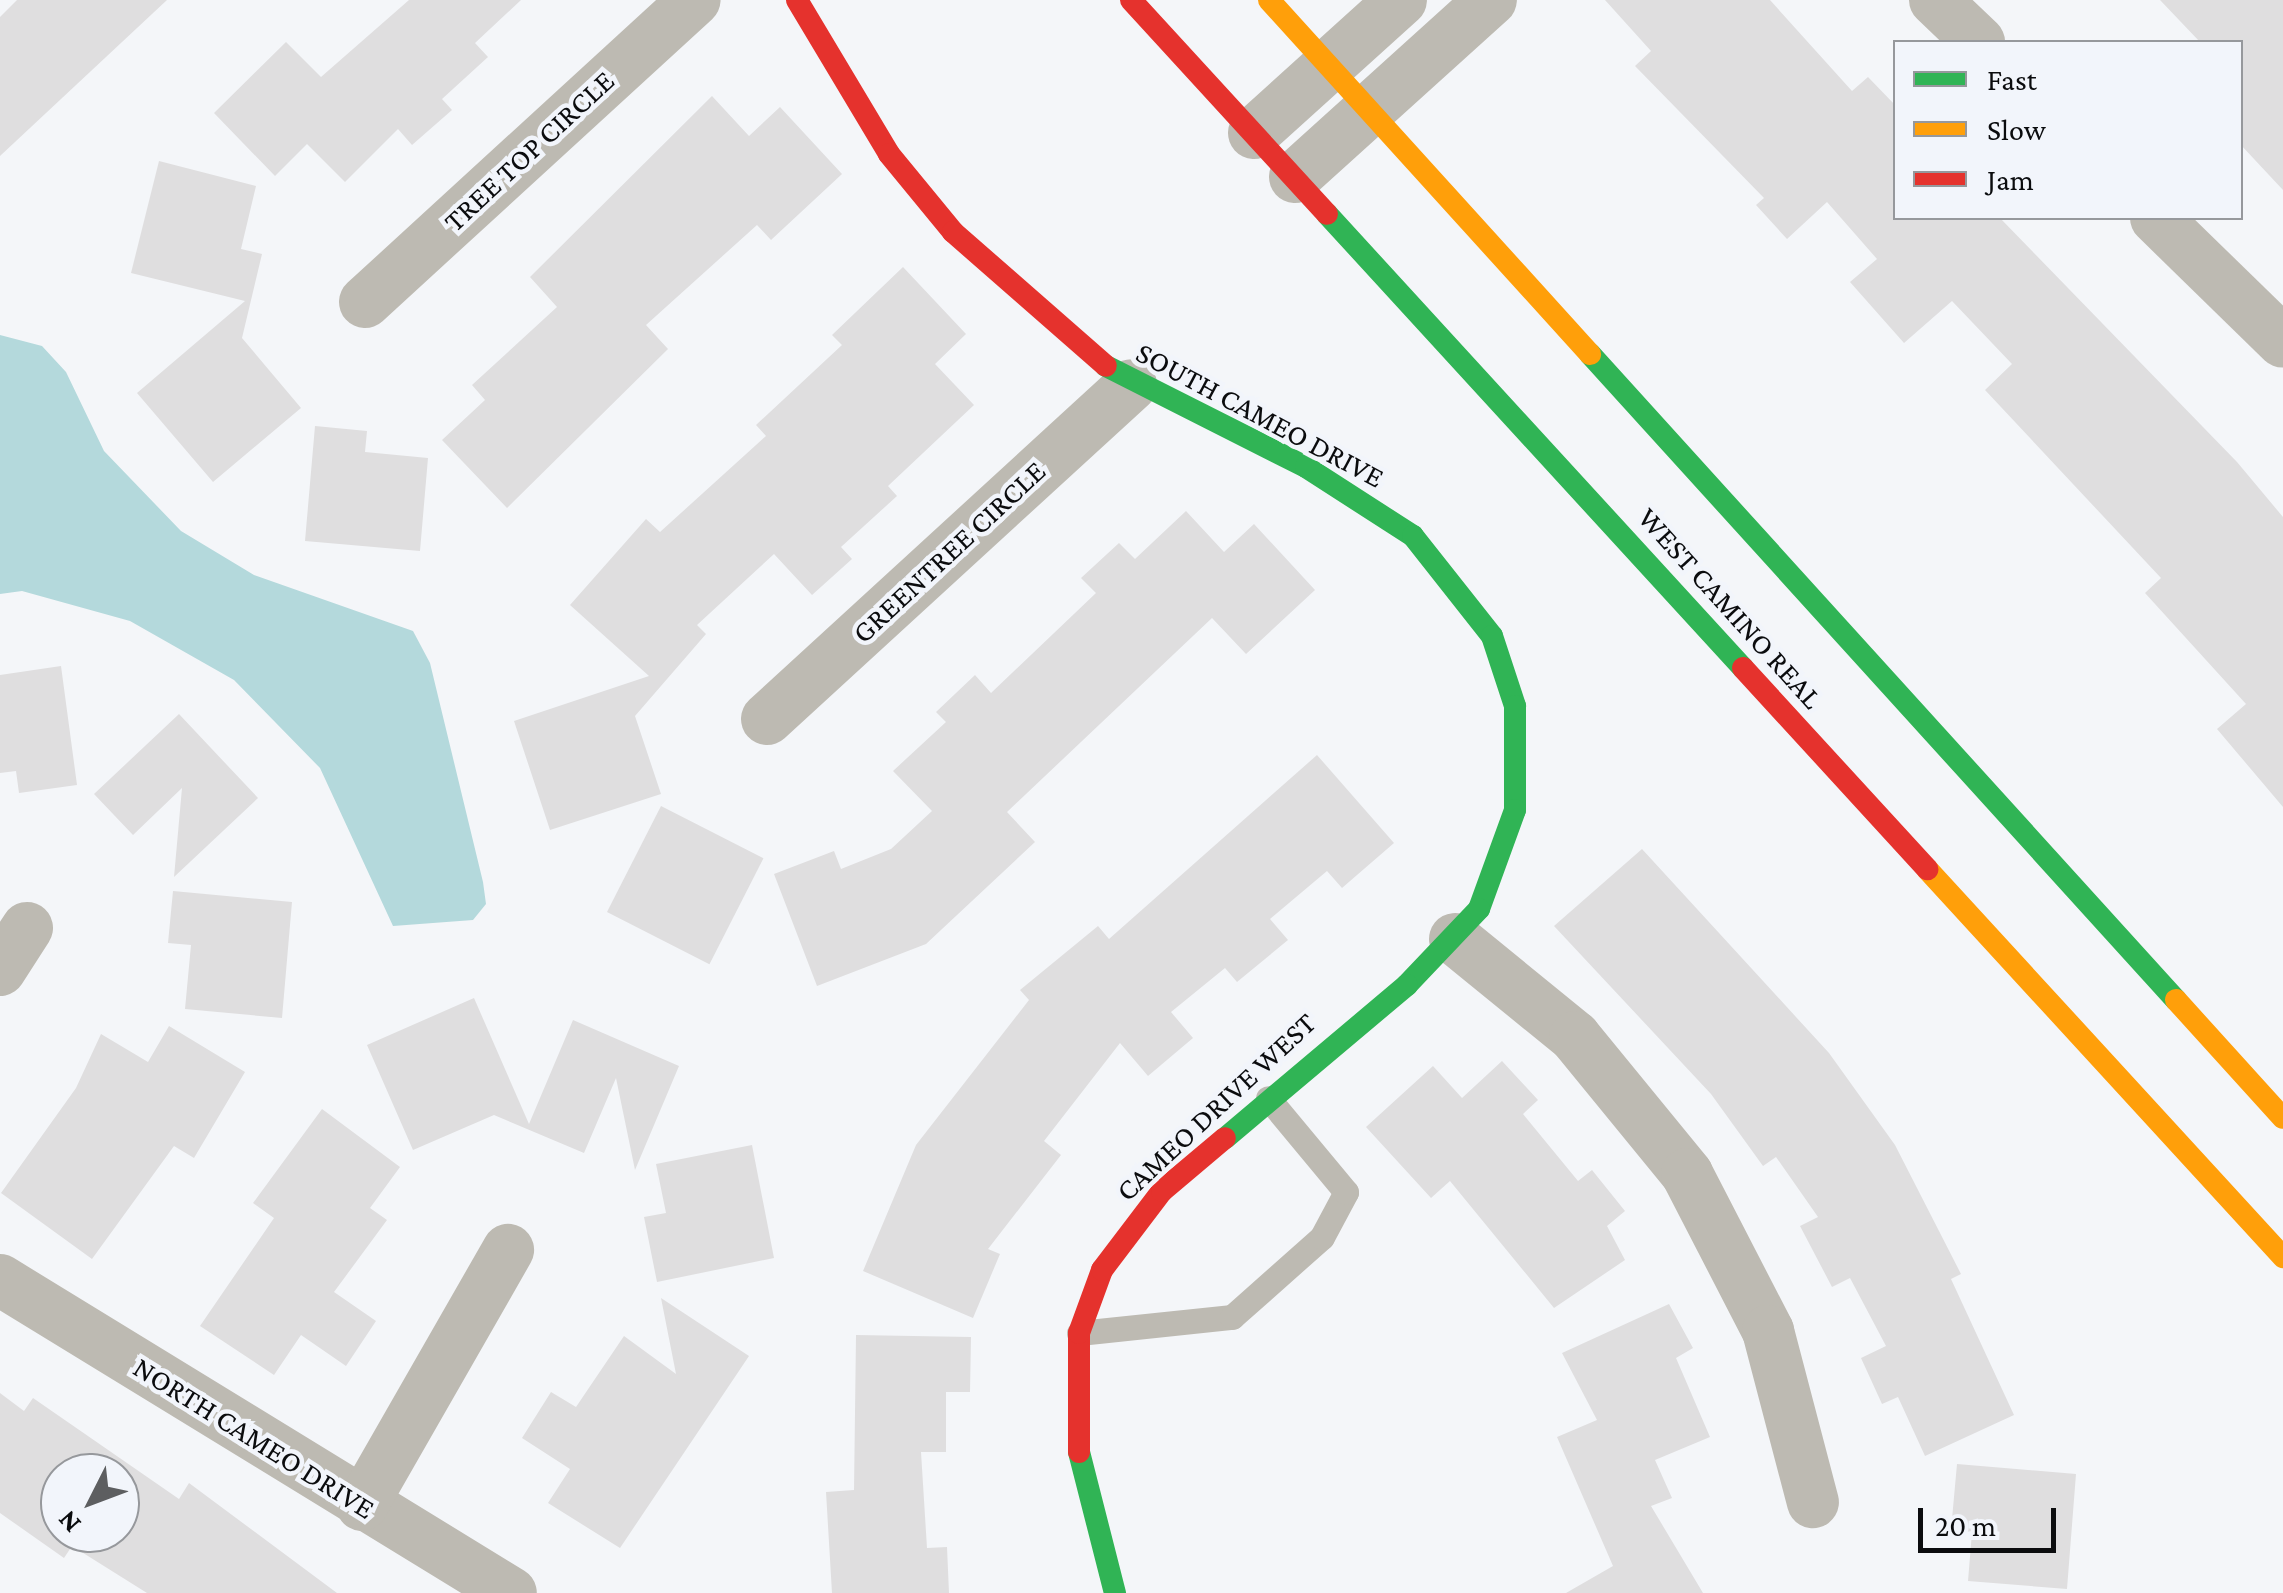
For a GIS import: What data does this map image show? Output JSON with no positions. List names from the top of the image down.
{
  "streets": {
    "street": [
      "TREE TOP CIRCLE",
      "SOUTH CAMEO DRIVE",
      "GREENTREE CIRCLE",
      "WEST CAMINO REAL",
      "CAMEO DRIVE WEST",
      "NORTH CAMEO DRIVE"
    ]
  },
  "crossings": [
    ["SOUTH CAMEO DRIVE", "GREENTREE CIRCLE"],
    ["SOUTH CAMEO DRIVE", "CAMEO DRIVE WEST"]
  ],
  "legend": ["Fast", "Slow", "Jam"],
  "scale_bar": "20 m",
  "north": "bottom left"
}
